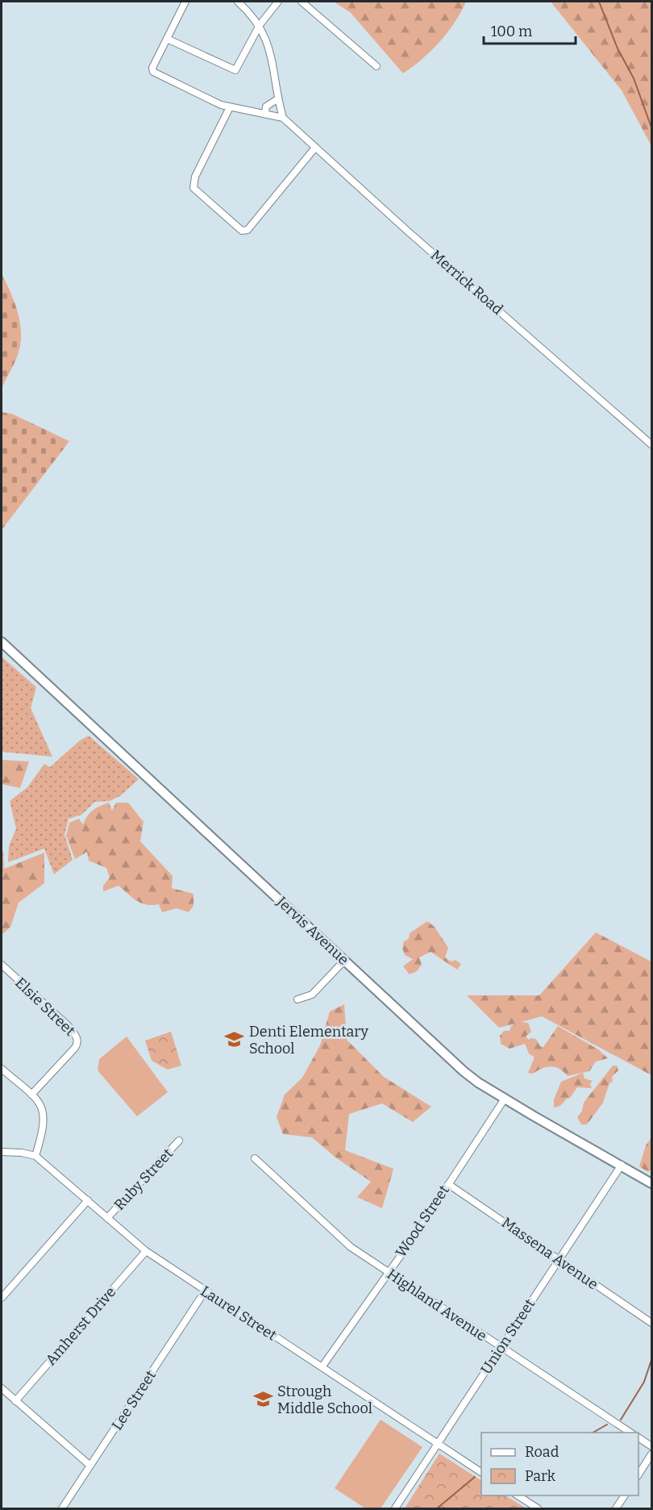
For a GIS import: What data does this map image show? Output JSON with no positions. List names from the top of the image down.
{
  "streets": {
    "street": [
      "Merrick Road",
      "Jervis Avenue",
      "Elsie Street",
      "Ruby Street",
      "Wood Street",
      "Massena Avenue",
      "Highland Avenue",
      "Laurel Street",
      "Amherst Drive",
      "Union Street",
      "Lee Street"
    ]
  },
  "crossings": [
    ["Jervis Avenue", "Wood Street"],
    ["Jervis Avenue", "Union Street"],
    ["Ruby Street", "Laurel Street"],
    ["Wood Street", "Massena Avenue"],
    ["Wood Street", "Highland Avenue"],
    ["Wood Street", "Laurel Street"],
    ["Massena Avenue", "Union Street"],
    ["Highland Avenue", "Union Street"],
    ["Laurel Street", "Amherst Drive"],
    ["Laurel Street", "Union Street"],
    ["Laurel Street", "Lee Street"]
  ],
  "places": {
    "school or university": ["Denti Elementary School", "Strough Middle School"]
  },
  "legend": ["Road", "Park"],
  "scale_bar": "100 m"
}
